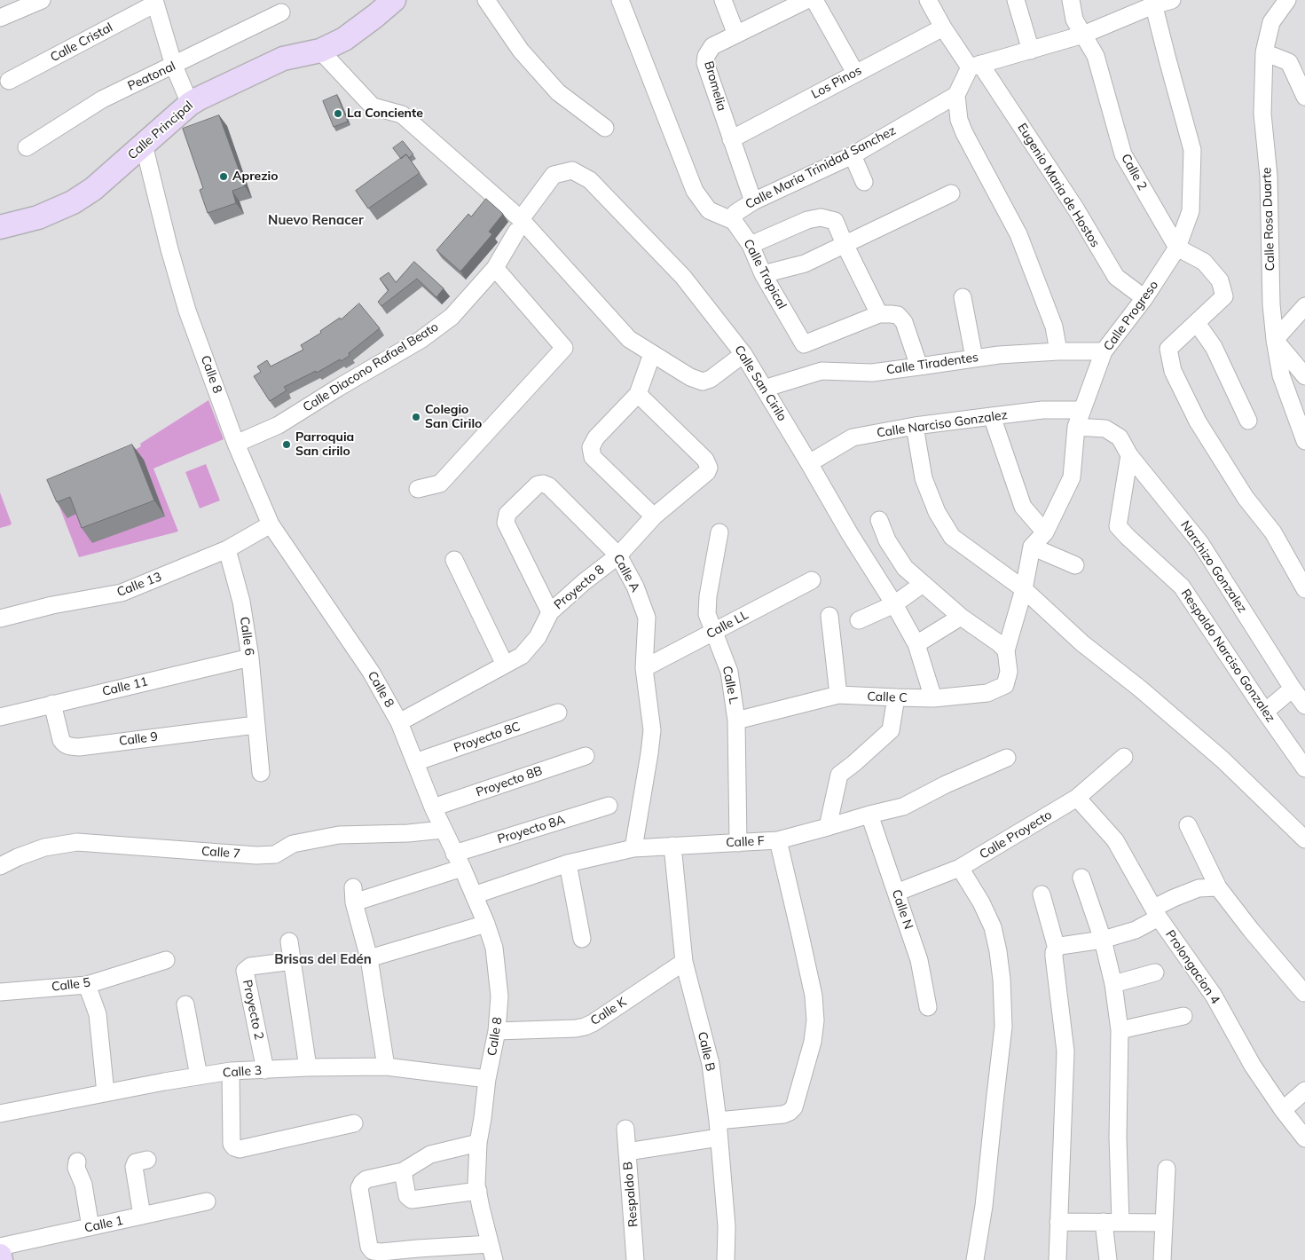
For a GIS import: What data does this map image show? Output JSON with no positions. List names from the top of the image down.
{
  "streets": {
    "street": [
      "Calle Cristal",
      "Peatonal",
      "Los Pinos",
      "Bromelia",
      "Calle Principal",
      "Calle Maria Trinidad Sanchez",
      "Calle 2",
      "Eugenio Maria de Hostos",
      "Calle Rosa Duarte",
      "Calle Tropical",
      "Calle Progreso",
      "Calle Tiradentes",
      "Calle Diacono Rafael Beato",
      "Calle 8",
      "Calle San Cirilo",
      "Calle Narciso Gonzalez",
      "Narchizo Gonzalez",
      "Calle A",
      "Calle 13",
      "Proyecto 8",
      "Calle LL",
      "Calle 6",
      "Respaldo Narciso Gonzalez",
      "Calle L",
      "Calle 11",
      "Calle C",
      "Proyecto 8C",
      "Calle 9",
      "Proyecto 8B",
      "Proyecto 8A",
      "Calle Proyecto",
      "Calle F",
      "Calle 7",
      "Calle N",
      "Prolongacion 4",
      "Calle 5",
      "Proyecto 2",
      "Calle K",
      "Calle B",
      "Calle 3",
      "Respaldo B",
      "Calle 1"
    ]
  },
  "crossings": [
    ["Los Pinos", "Bromelia"],
    ["Los Pinos", "Eugenio Maria de Hostos"],
    ["Bromelia", "Calle Maria Trinidad Sanchez"],
    ["Calle Principal", "Calle 8"],
    ["Calle Maria Trinidad Sanchez", "Calle Tropical"],
    ["Calle 2", "Calle Progreso"],
    ["Eugenio Maria de Hostos", "Calle Progreso"],
    ["Calle Progreso", "Calle Tiradentes"],
    ["Calle Progreso", "Calle Narciso Gonzalez"],
    ["Calle Progreso", "Narchizo Gonzalez"],
    ["Calle Tiradentes", "Calle San Cirilo"],
    ["Calle Diacono Rafael Beato", "Calle 8"],
    ["Calle Diacono Rafael Beato", "Calle San Cirilo"],
    ["Calle 8", "Calle 13"],
    ["Calle 8", "Proyecto 8"],
    ["Calle 8", "Proyecto 8C"],
    ["Calle 8", "Proyecto 8B"],
    ["Calle 8", "Proyecto 8A"],
    ["Calle 8", "Calle F"],
    ["Calle 8", "Calle 7"],
    ["Calle 8", "Calle K"],
    ["Calle 8", "Calle 3"],
    ["Calle San Cirilo", "Calle Narciso Gonzalez"],
    ["Calle San Cirilo", "Calle C"],
    ["Narchizo Gonzalez", "Respaldo Narciso Gonzalez"],
    ["Calle A", "Proyecto 8"],
    ["Calle A", "Calle LL"],
    ["Calle A", "Calle F"],
    ["Calle 13", "Calle 6"],
    ["Calle LL", "Calle L"],
    ["Calle 6", "Calle 11"],
    ["Calle 6", "Calle 9"],
    ["Calle L", "Calle C"],
    ["Calle L", "Calle F"],
    ["Calle 11", "Calle 9"],
    ["Calle Proyecto", "Calle N"],
    ["Calle Proyecto", "Prolongacion 4"],
    ["Calle F", "Calle N"],
    ["Calle F", "Calle B"],
    ["Proyecto 2", "Calle 3"],
    ["Calle K", "Calle B"]
  ],
  "districts": ["Nuevo Renacer", "Brisas del Edén"],
  "places": [
    "La Conciente",
    "Aprezio",
    "Colegio San Cirilo",
    "Parroquia San cirilo"
  ]
}
